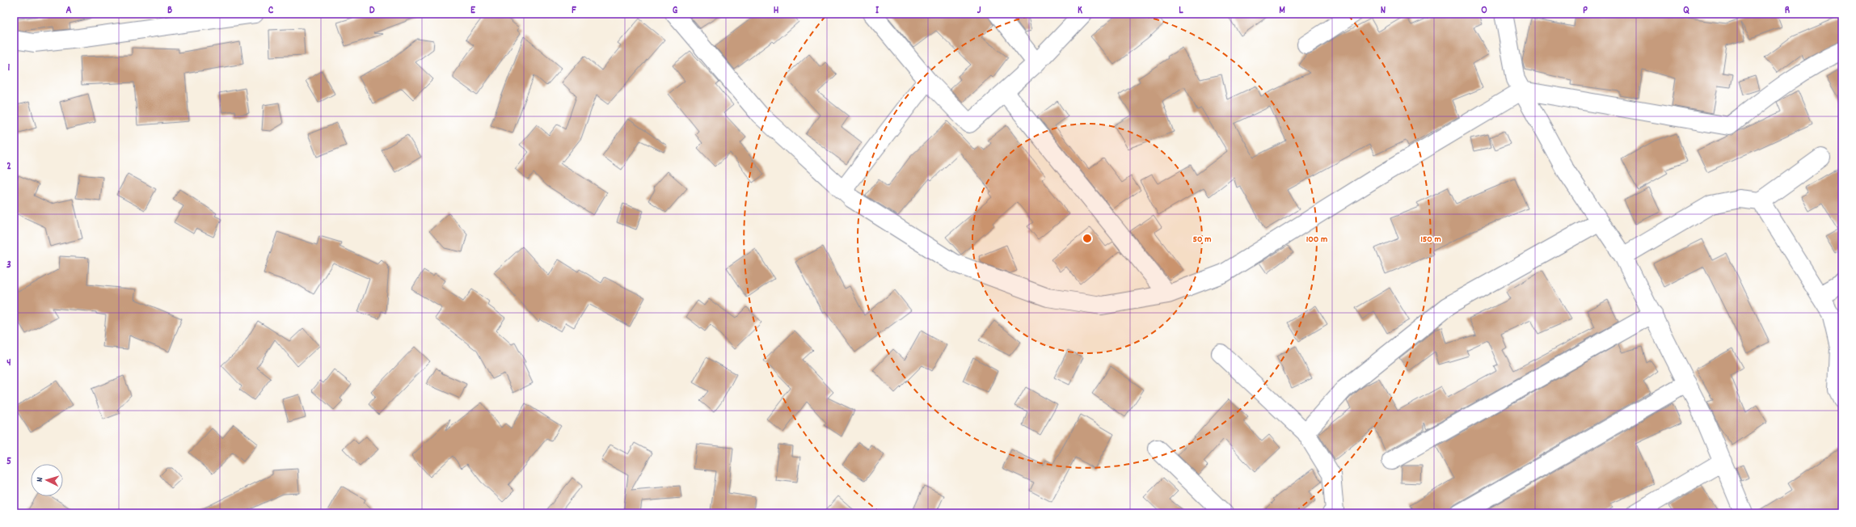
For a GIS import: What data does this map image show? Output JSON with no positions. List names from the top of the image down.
{
  "north": "left",
  "grid": {
    "columns": [
      "A",
      "B",
      "C",
      "D",
      "E",
      "F",
      "G",
      "H",
      "I",
      "J",
      "K",
      "L",
      "M",
      "N",
      "O",
      "P",
      "Q",
      "R"
    ],
    "rows": [
      "1",
      "2",
      "3",
      "4",
      "5"
    ]
  },
  "rings": ["50 m", "100 m", "150 m"]
}
